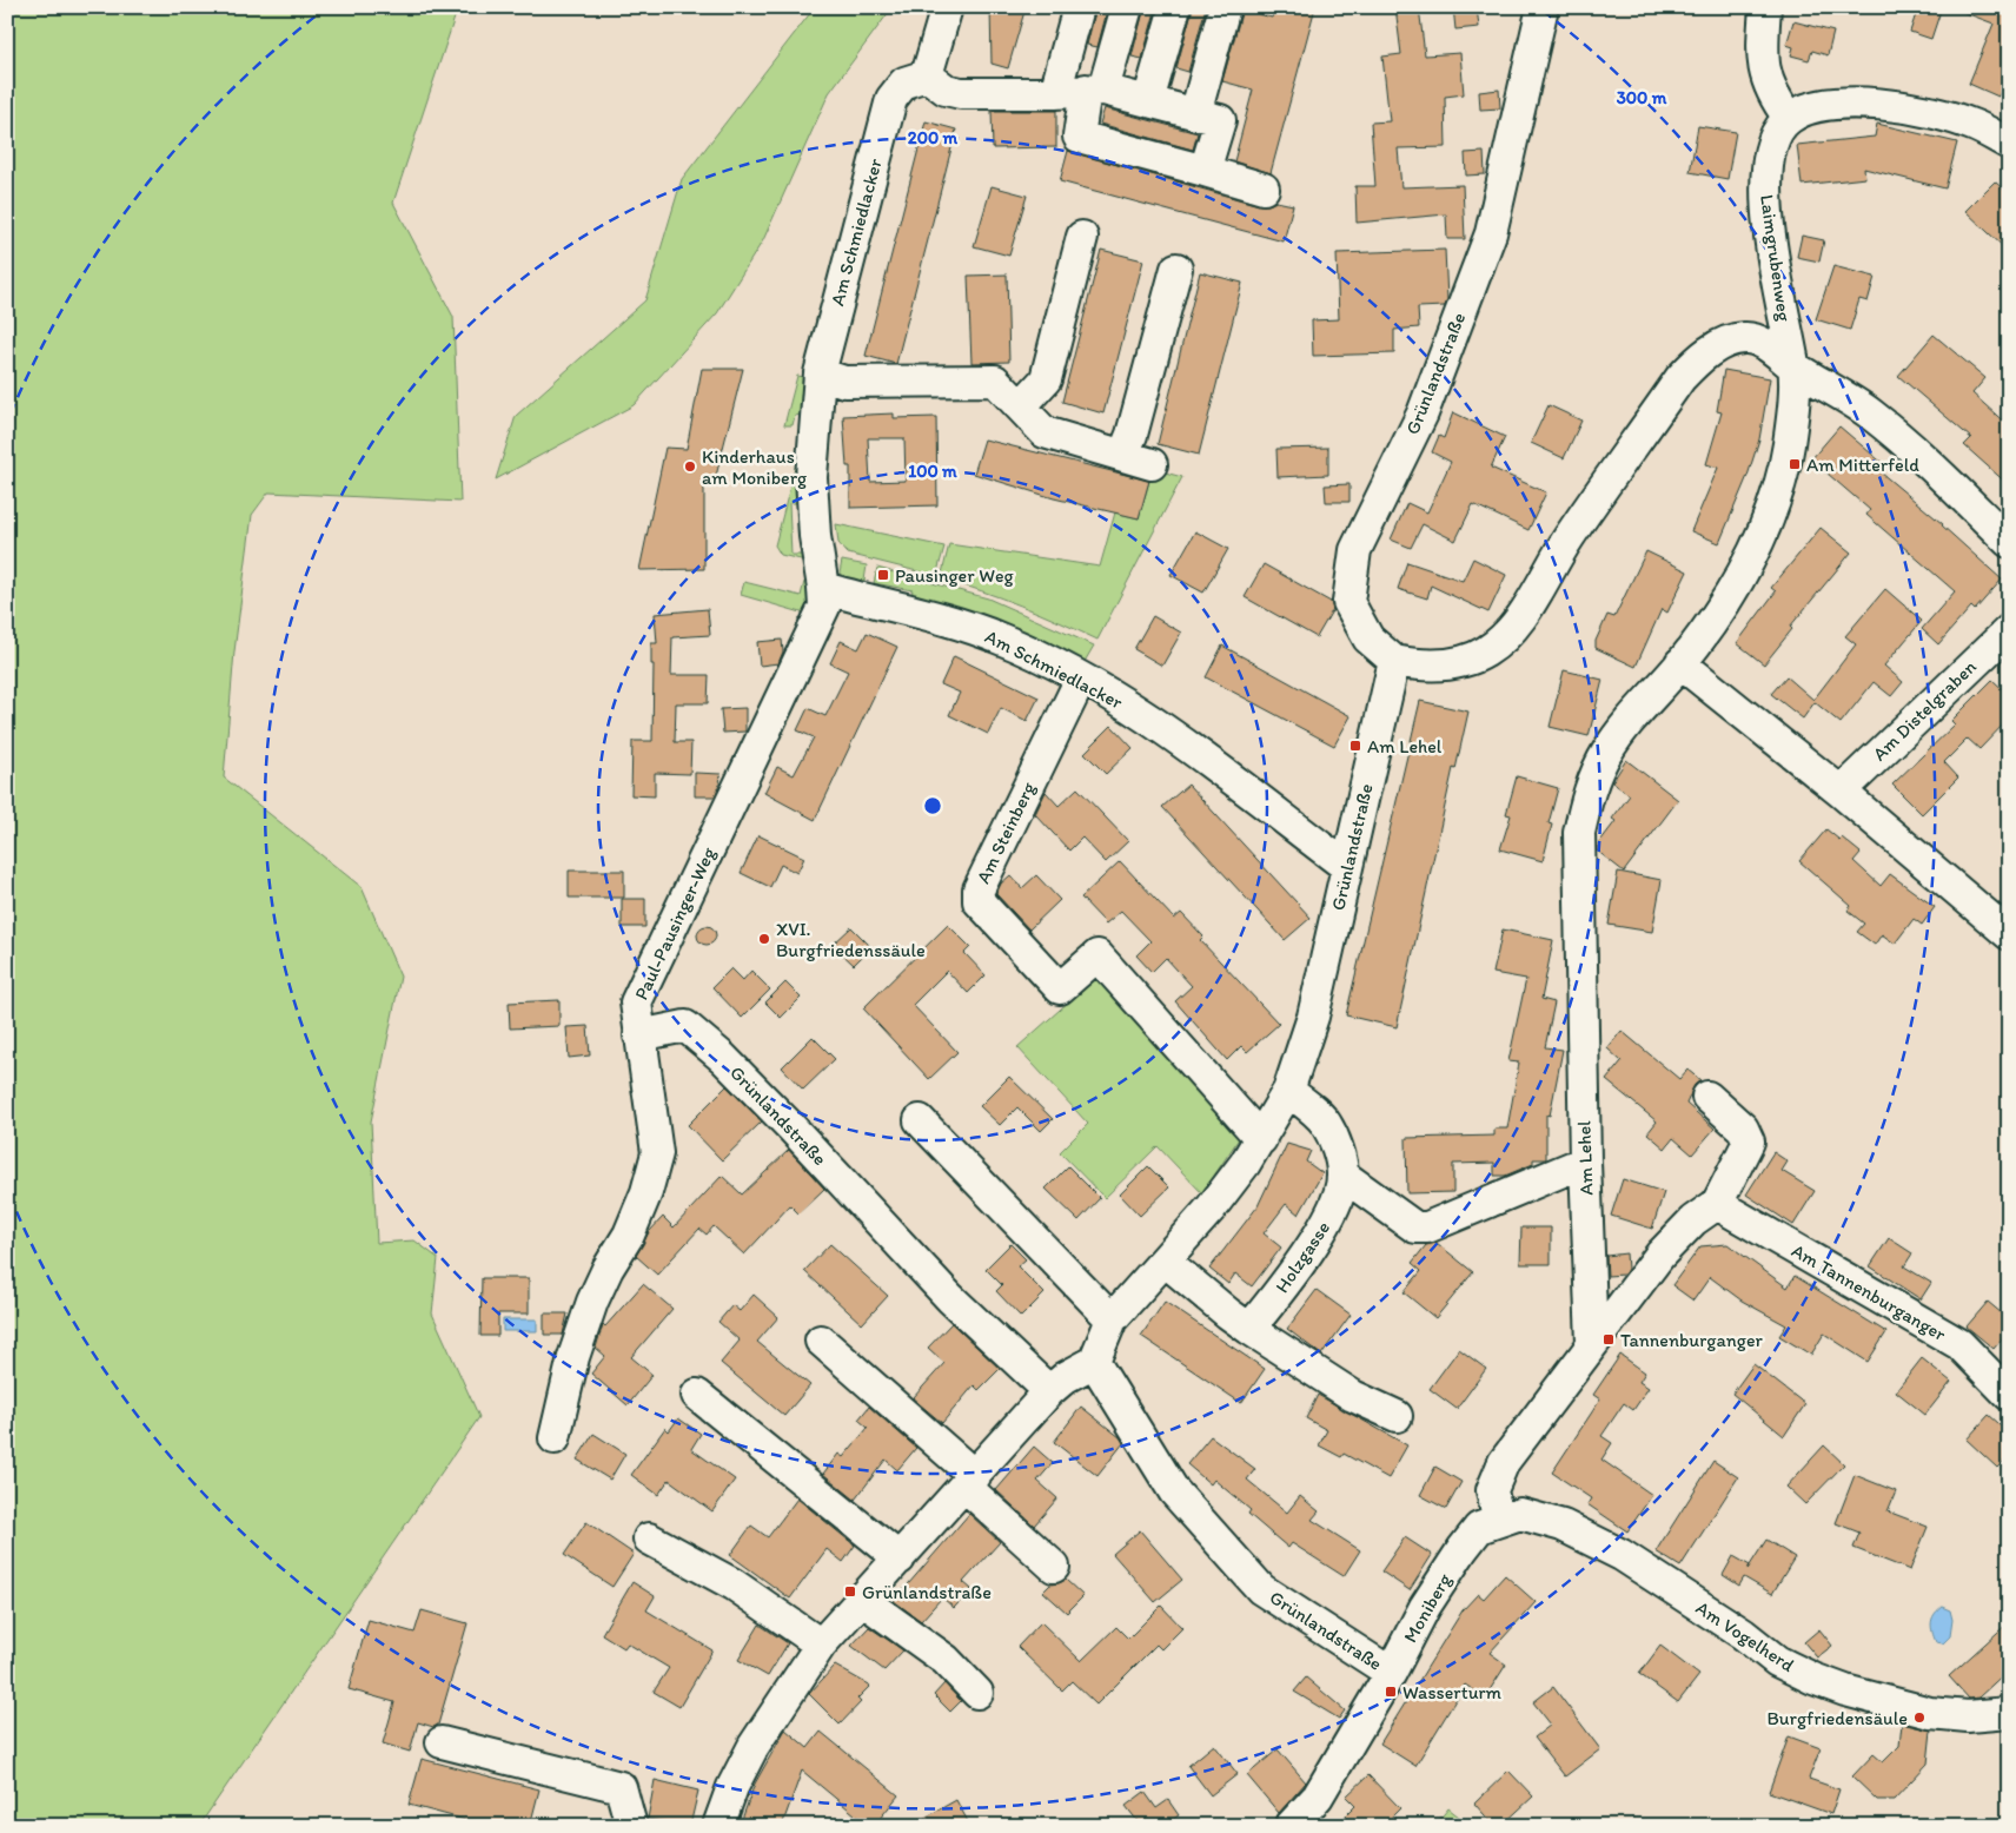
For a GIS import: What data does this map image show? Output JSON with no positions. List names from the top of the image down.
{
  "streets": {
    "street": [
      "Am Schmiedlacker",
      "Laimgrubenweg",
      "Grünlandstraße",
      "Am Distelgraben",
      "Am Steinberg",
      "Paul-Pausinger-Weg",
      "Am Lehel",
      "Holzgasse",
      "Am Tannenburganger",
      "Moniberg",
      "Am Vogelherd"
    ]
  },
  "crossings": [
    ["Am Schmiedlacker", "Grünlandstraße"],
    ["Am Schmiedlacker", "Am Steinberg"],
    ["Am Schmiedlacker", "Paul-Pausinger-Weg"],
    ["Laimgrubenweg", "Am Lehel"],
    ["Grünlandstraße", "Am Steinberg"],
    ["Grünlandstraße", "Paul-Pausinger-Weg"],
    ["Grünlandstraße", "Holzgasse"],
    ["Grünlandstraße", "Moniberg"],
    ["Moniberg", "Am Vogelherd"]
  ],
  "places": {
    "transit": [
      "Am Mitterfeld",
      "Pausinger Weg",
      "Am Lehel",
      "Tannenburganger",
      "Grünlandstraße",
      "Wasserturm"
    ],
    "other": ["Kinderhaus am Moniberg", "XVI. Burgfriedenssäule", "Burgfriedensäule"]
  },
  "rings": ["300 m", "200 m", "100 m"]
}
